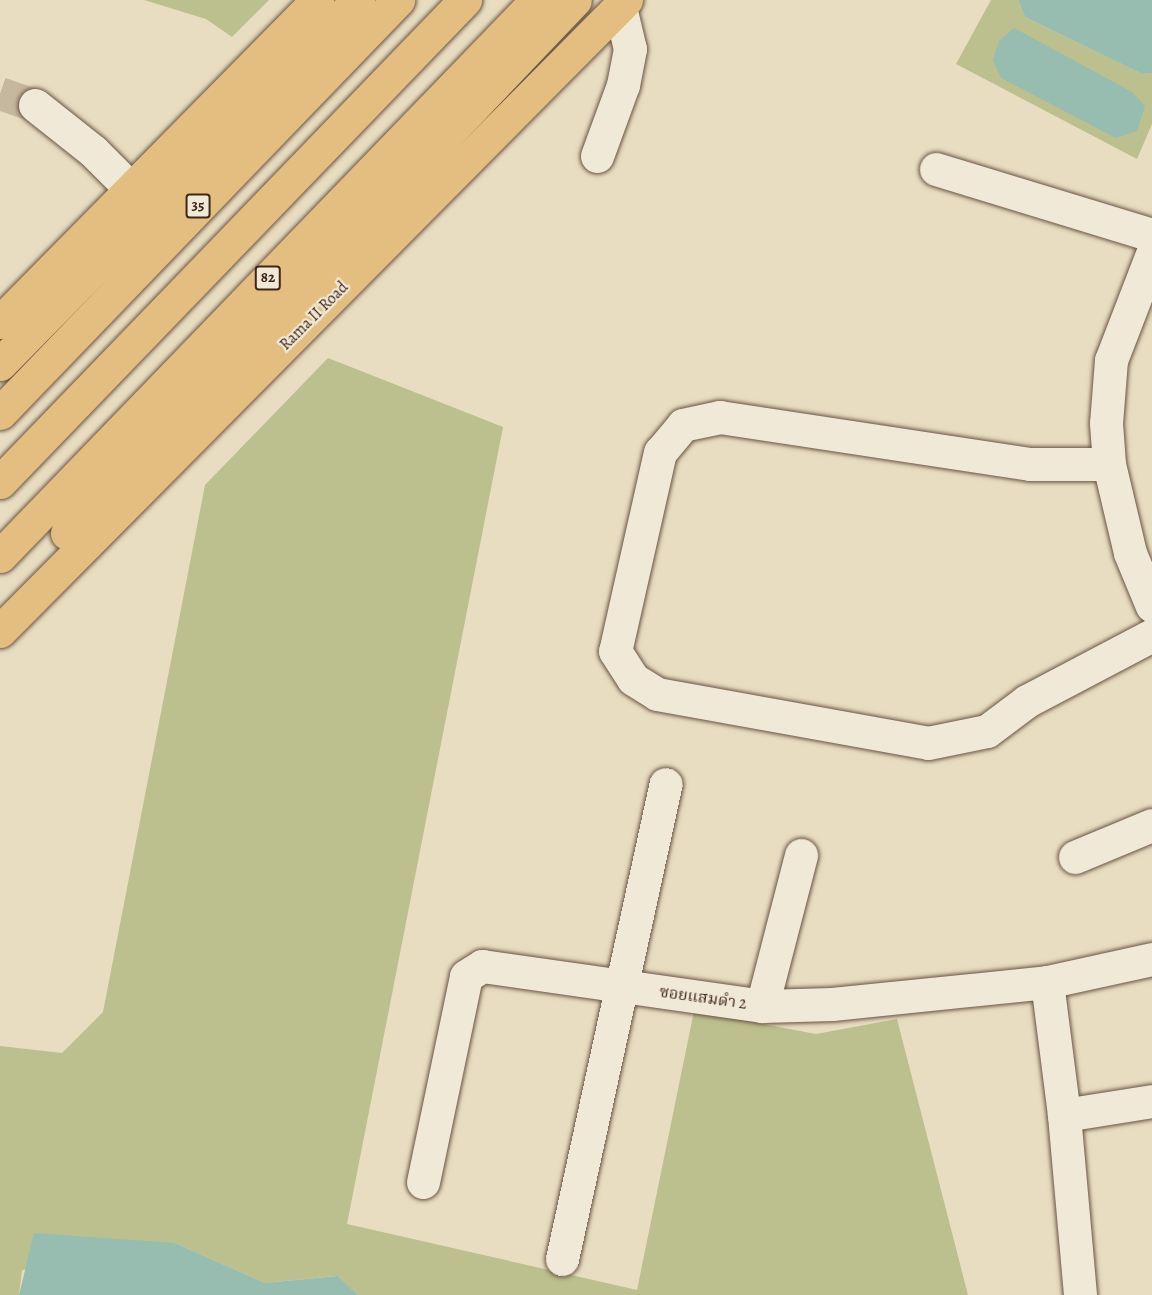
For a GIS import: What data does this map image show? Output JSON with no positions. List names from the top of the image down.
{
  "streets": {
    "main road": ["35", "82", "Rama II Road"],
    "street": ["ซอยแสมดำ 2"]
  }
}
